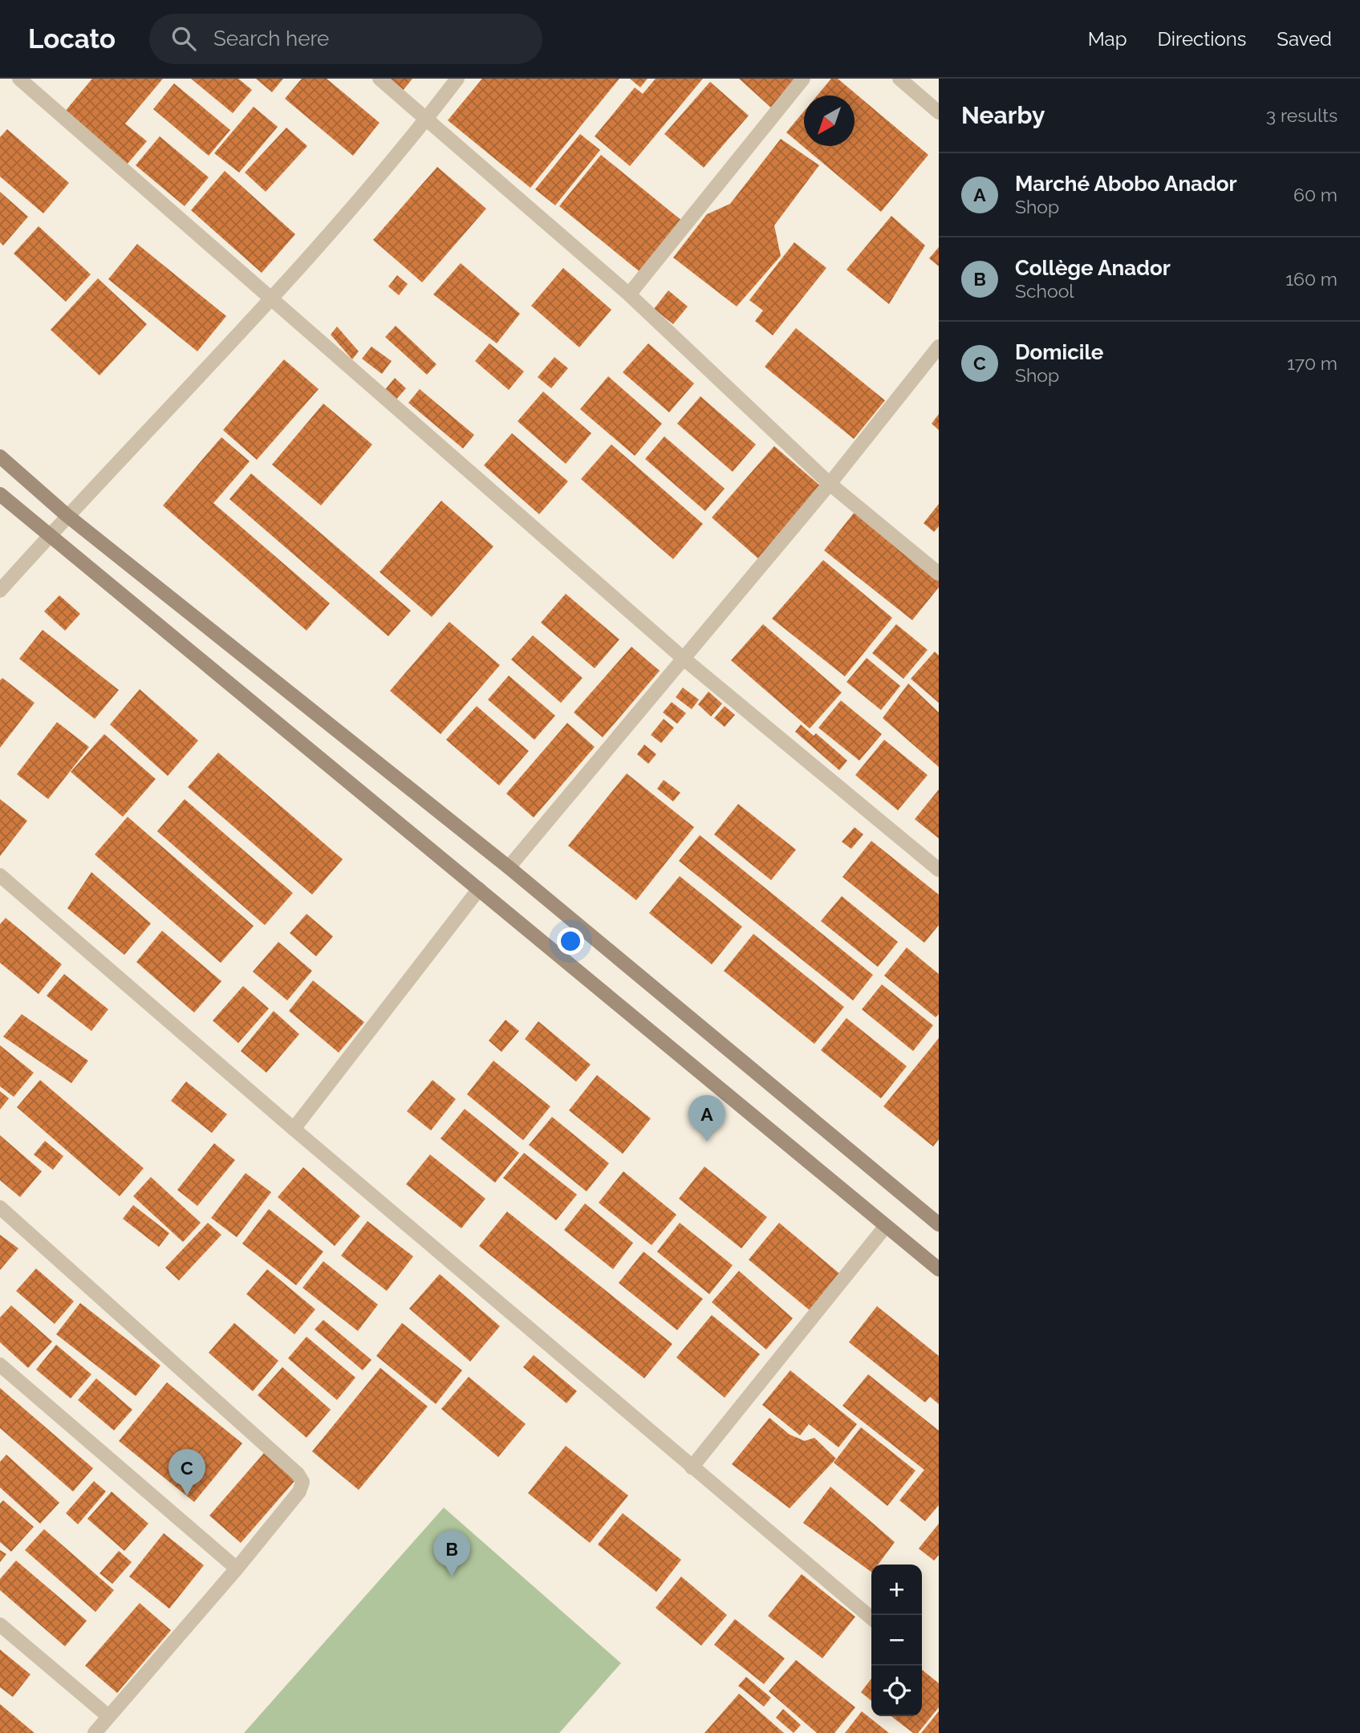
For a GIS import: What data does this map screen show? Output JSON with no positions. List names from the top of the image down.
{
  "north": "bottom left",
  "page": {
    "header": "Locato",
    "search": "Search here",
    "nav": ["Map", "Directions", "Saved"],
    "heading": ["Nearby", "3 results"],
    "list": [
      {
        "mark": "A",
        "name": "Marché Abobo Anador",
        "note": "Shop",
        "value": "60 m"
      },
      {
        "mark": "B",
        "name": "Collège Anador",
        "note": "School",
        "value": "160 m"
      },
      {
        "mark": "C",
        "name": "Domicile",
        "note": "Shop",
        "value": "170 m"
      }
    ],
    "pins": ["A", "C", "B"],
    "map_buttons": ["+", "−"]
  }
}
